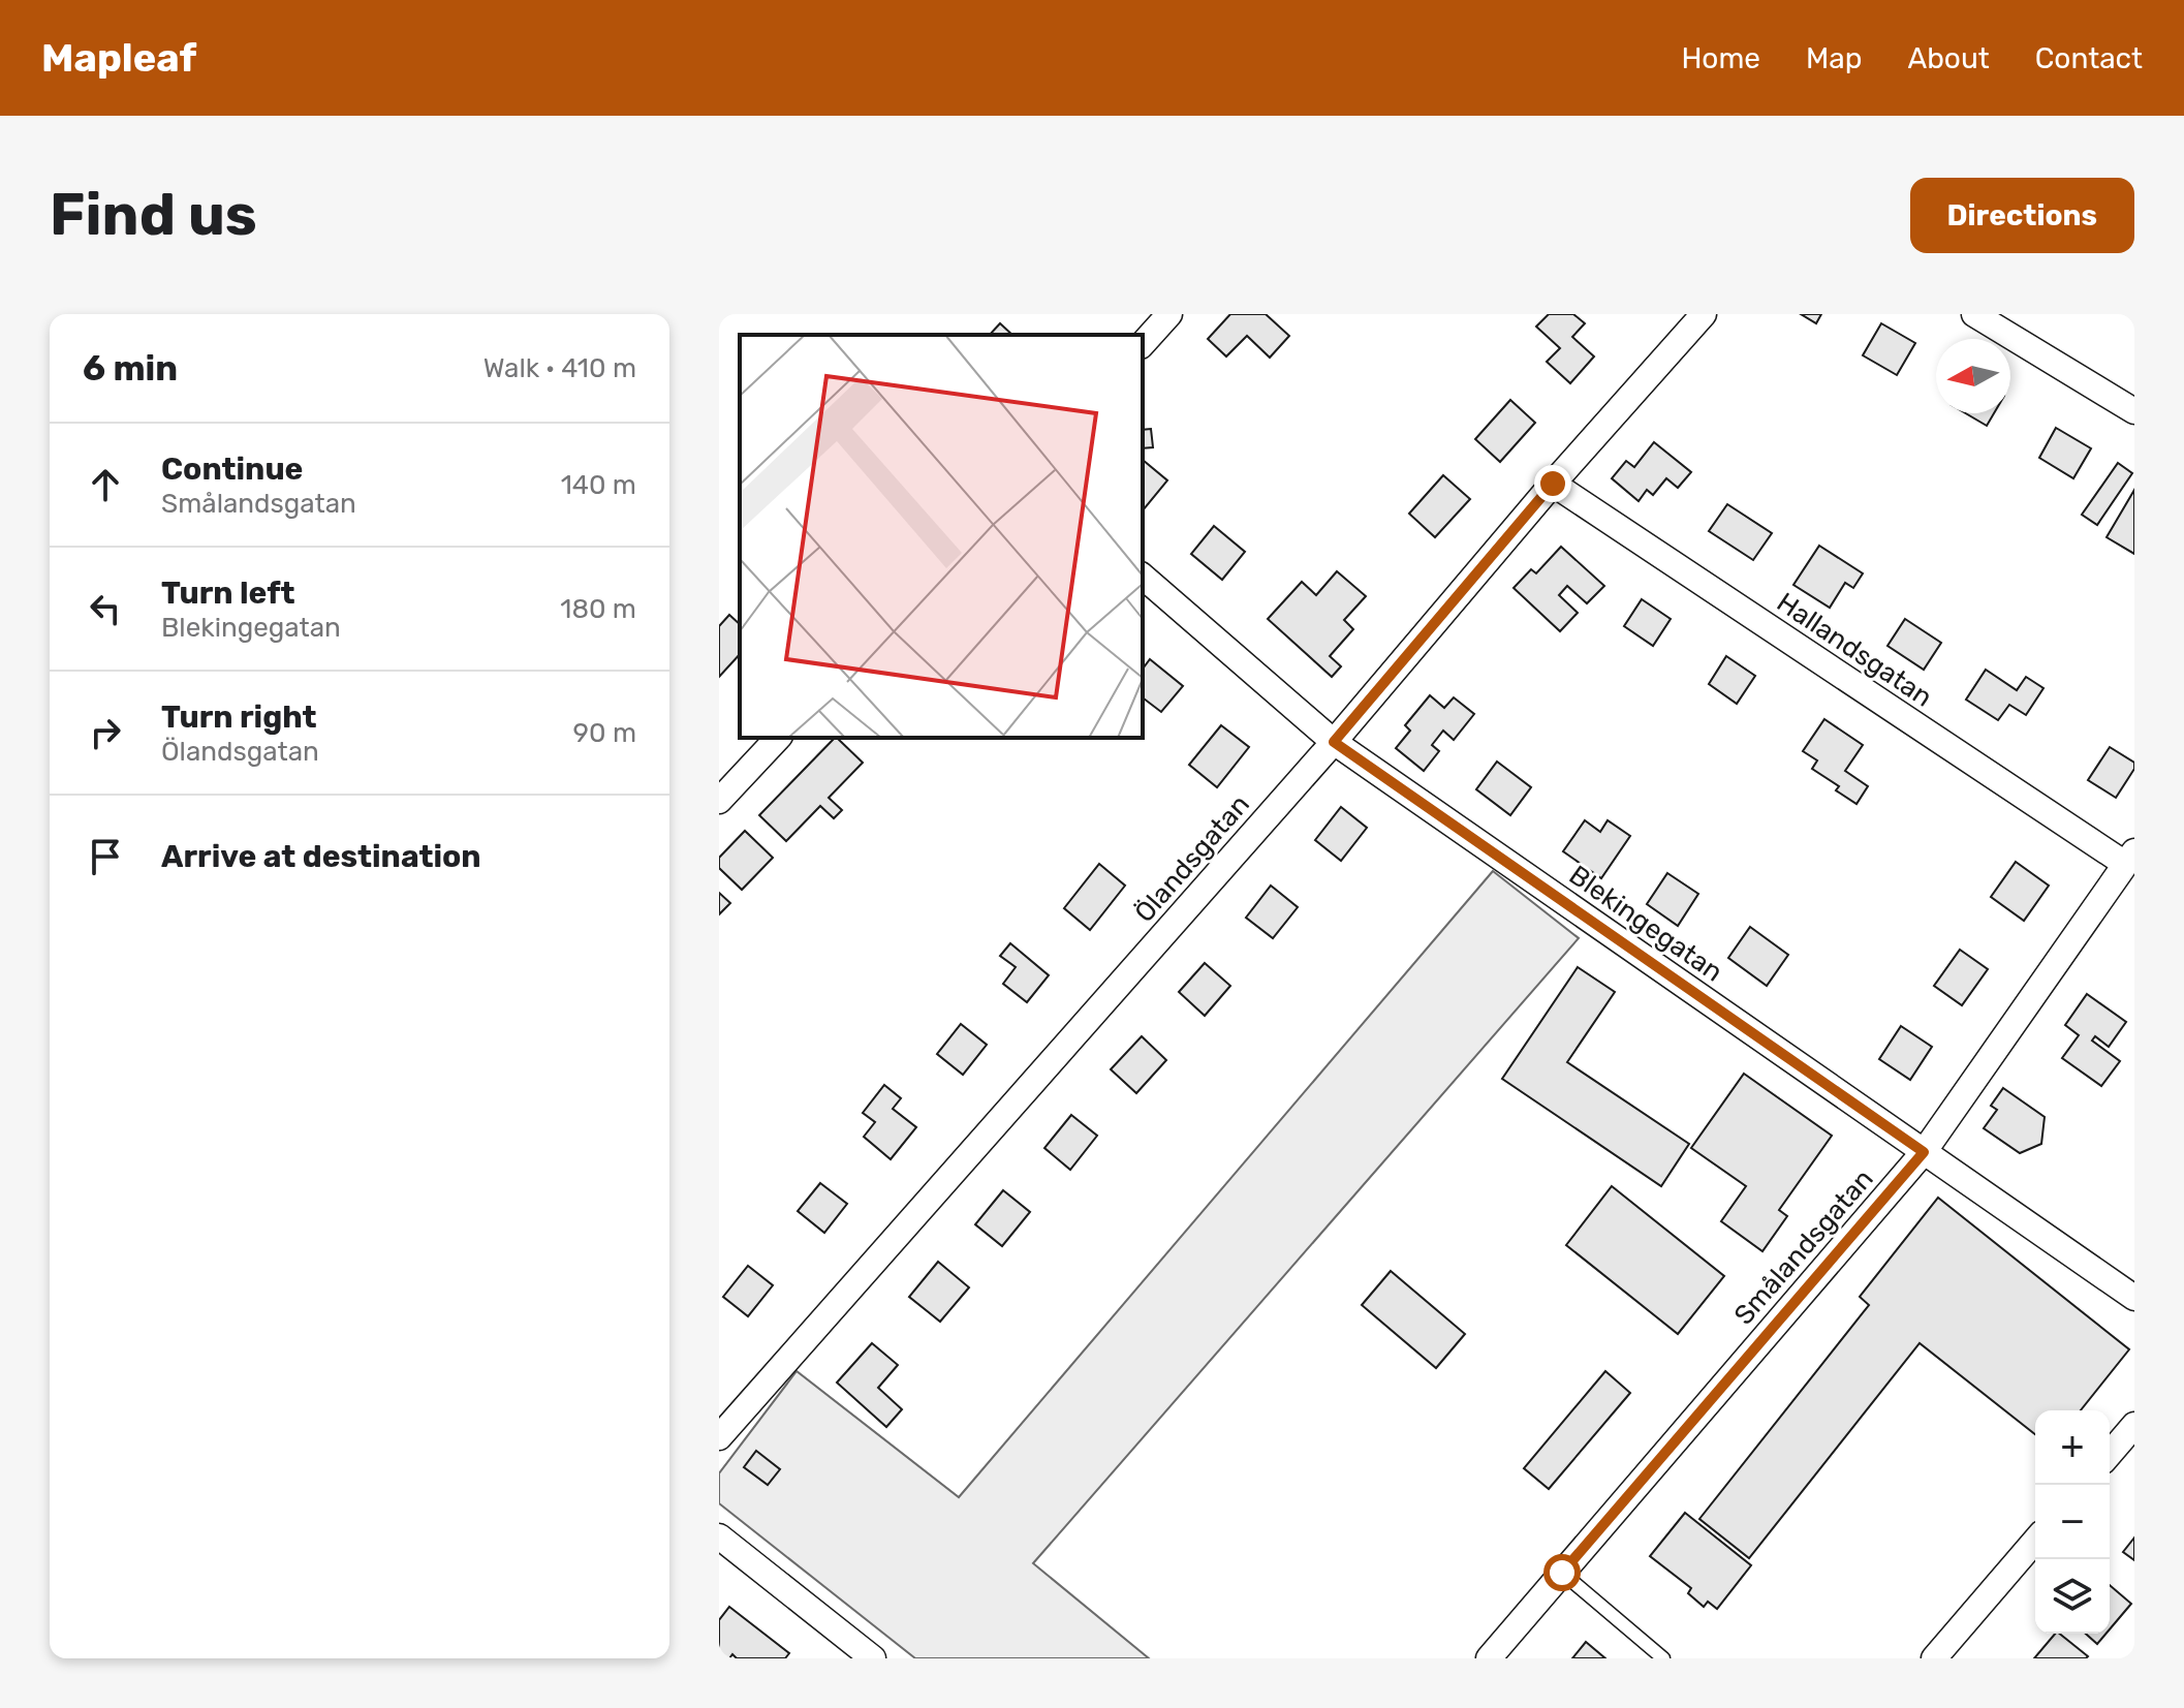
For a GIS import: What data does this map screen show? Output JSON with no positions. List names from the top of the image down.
{
  "streets": {
    "street": [
      "Hallandsgatan",
      "Ölandsgatan",
      "Blekingegatan",
      "Smålandsgatan"
    ]
  },
  "crossings": [
    ["Hallandsgatan", "Ölandsgatan"],
    ["Hallandsgatan", "Smålandsgatan"],
    ["Ölandsgatan", "Blekingegatan"],
    ["Blekingegatan", "Smålandsgatan"]
  ],
  "north": "left",
  "page": {
    "header": "Mapleaf",
    "nav": [
      "Home",
      "Map",
      "About",
      "Contact"
    ],
    "buttons": "Directions",
    "title": "Find us",
    "heading": ["6 min", "Walk · 410 m"],
    "list": [
      ["Continue", "Smålandsgatan", "140 m"],
      ["Turn left", "Blekingegatan", "180 m"],
      ["Turn right", "Ölandsgatan", "90 m"],
      "Arrive at destination"
    ],
    "map_buttons": ["+", "−"]
  }
}
